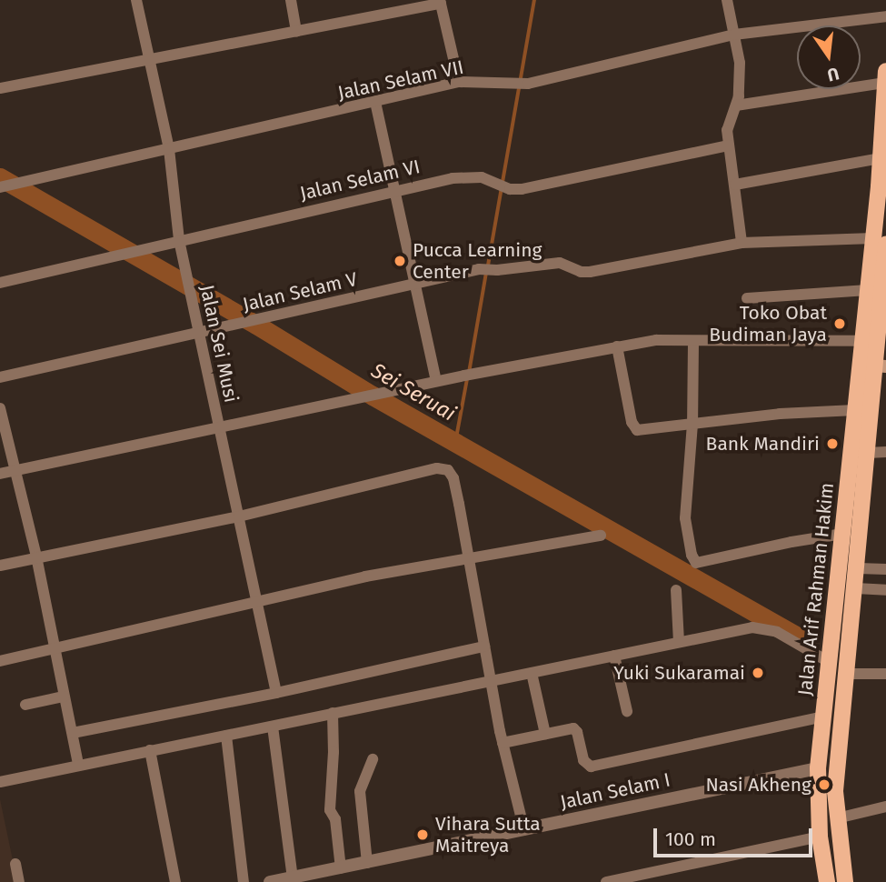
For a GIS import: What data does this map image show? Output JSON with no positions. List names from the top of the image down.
{
  "streets": {
    "main road": ["Jalan Arif Rahman Hakim"],
    "street": [
      "Jalan Selam VII",
      "Jalan Selam VI",
      "Jalan Selam V",
      "Jalan Sei Musi",
      "Jalan Selam I"
    ]
  },
  "crossings": [
    ["Jalan Selam VII", "Jalan Sei Musi"],
    ["Jalan Selam VI", "Jalan Sei Musi"],
    ["Jalan Selam V", "Jalan Sei Musi"],
    ["Jalan Selam V", "Jalan Arif Rahman Hakim"],
    ["Jalan Arif Rahman Hakim", "Jalan Selam I"]
  ],
  "water": ["Sei Seruai"],
  "places": [
    "Pucca Learning Center",
    "Toko Obat Budiman Jaya",
    "Bank Mandiri",
    "Yuki Sukaramai",
    "Nasi Akheng",
    "Vihara Sutta Maitreya"
  ],
  "scale_bar": "100 m",
  "north": "bottom"
}
